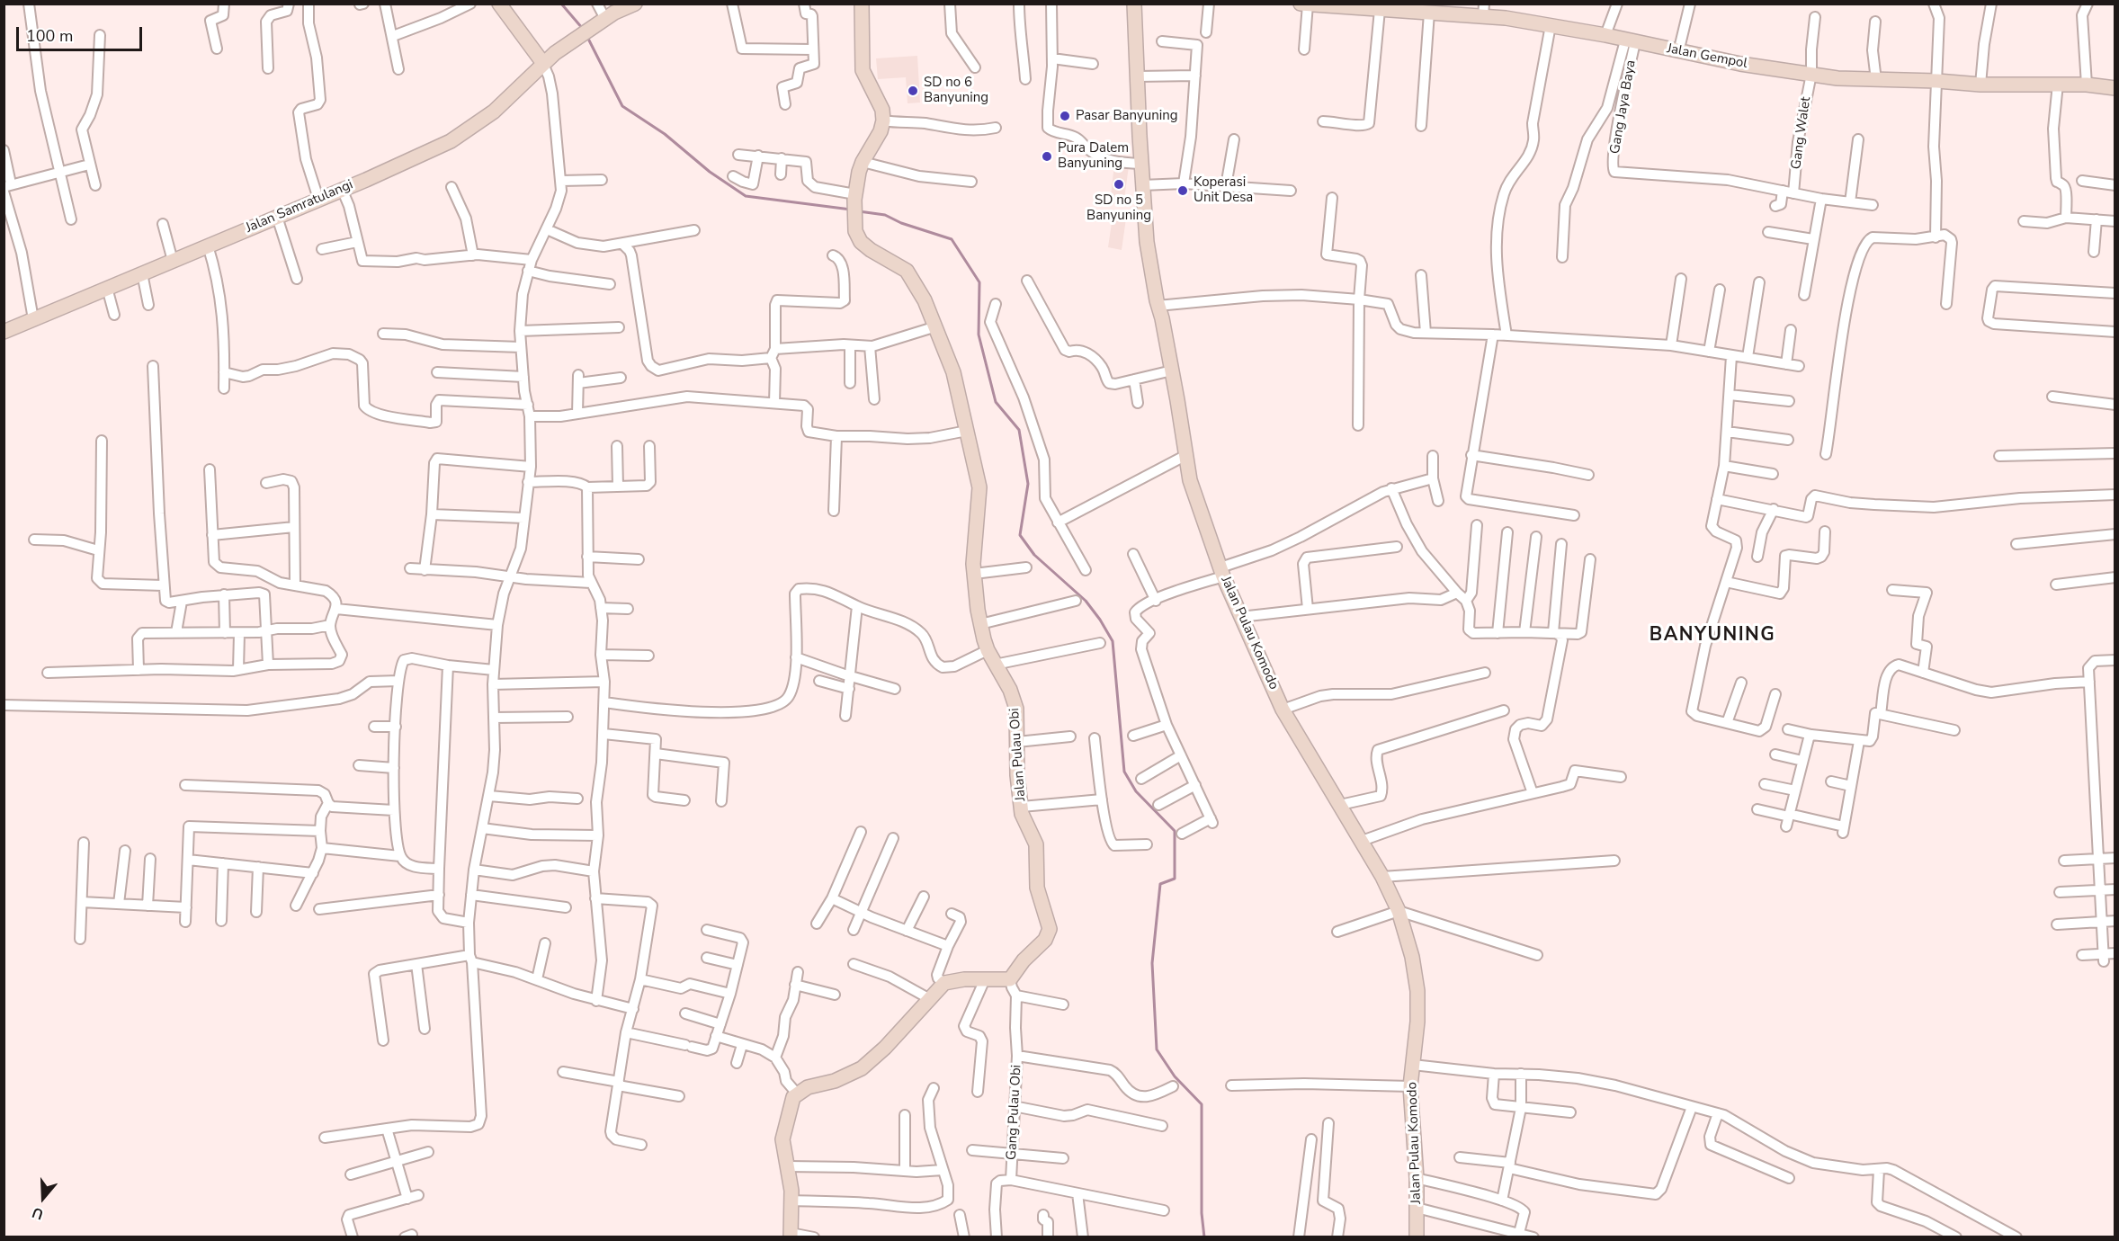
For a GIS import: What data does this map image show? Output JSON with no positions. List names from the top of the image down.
{
  "streets": {
    "street": [
      "Jalan Gempol",
      "Gang Jaya Baya",
      "Gang Walet",
      "Jalan Samratulangi",
      "Jalan Pulau Komodo",
      "Jalan Pulau Obi",
      "Gang Pulau Obi"
    ]
  },
  "crossings": [
    ["Jalan Gempol", "Gang Jaya Baya"],
    ["Jalan Gempol", "Gang Walet"],
    ["Jalan Pulau Obi", "Gang Pulau Obi"]
  ],
  "districts": ["BANYUNING"],
  "places": [
    "SD no 6 Banyuning",
    "Pasar Banyuning",
    "Pura Dalem Banyuning",
    "SD no 5 Banyuning",
    "Koperasi Unit Desa"
  ],
  "scale_bar": "100 m",
  "north": "bottom"
}
